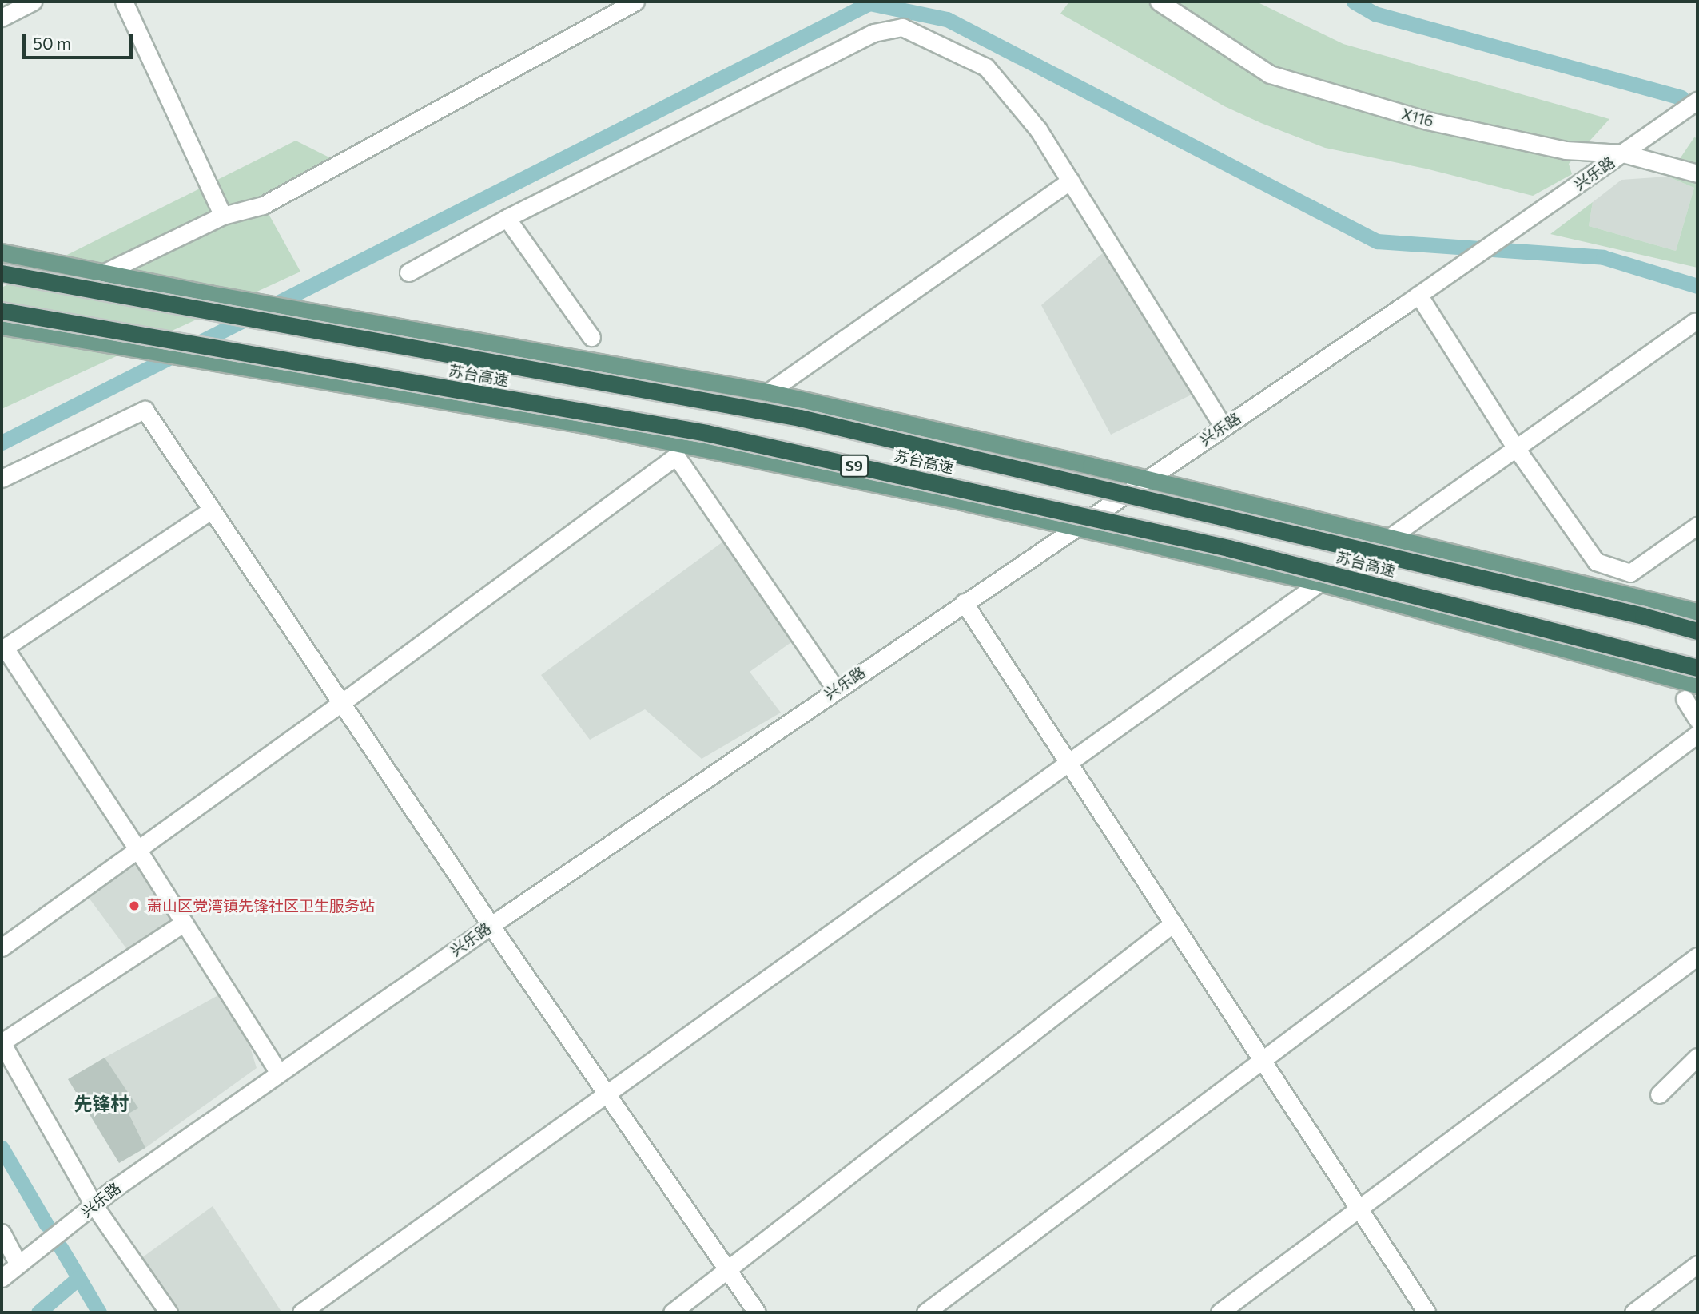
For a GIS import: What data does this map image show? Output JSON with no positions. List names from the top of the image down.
{
  "streets": {
    "highway": ["苏台高速", "S9"],
    "street": ["X116", "兴乐路"]
  },
  "crossings": [
    ["X116", "兴乐路"]
  ],
  "districts": ["先锋村"],
  "places": ["萧山区党湾镇先锋社区卫生服务站"],
  "scale_bar": "50 m"
}
